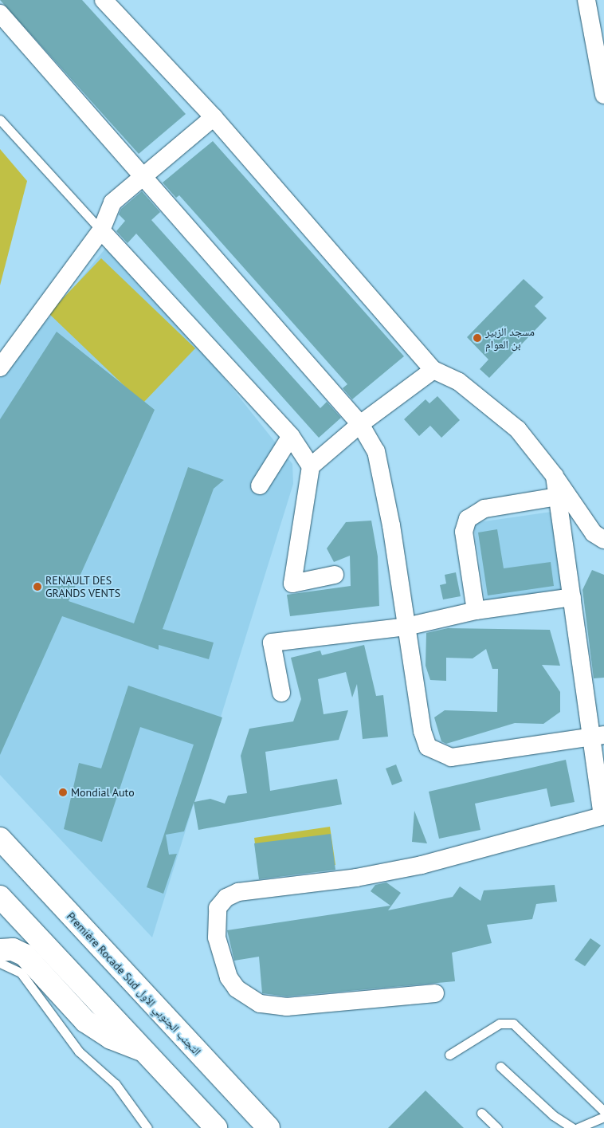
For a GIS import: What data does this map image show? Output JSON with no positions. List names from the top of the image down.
{
  "streets": {
    "highway": ["Première Rocade Sud التجنب الجنوبي الأول"]
  },
  "places": ["مسجد الزبير بن العوام", "RENAULT DES GRANDS VENTS", "Mondial Auto"]
}
